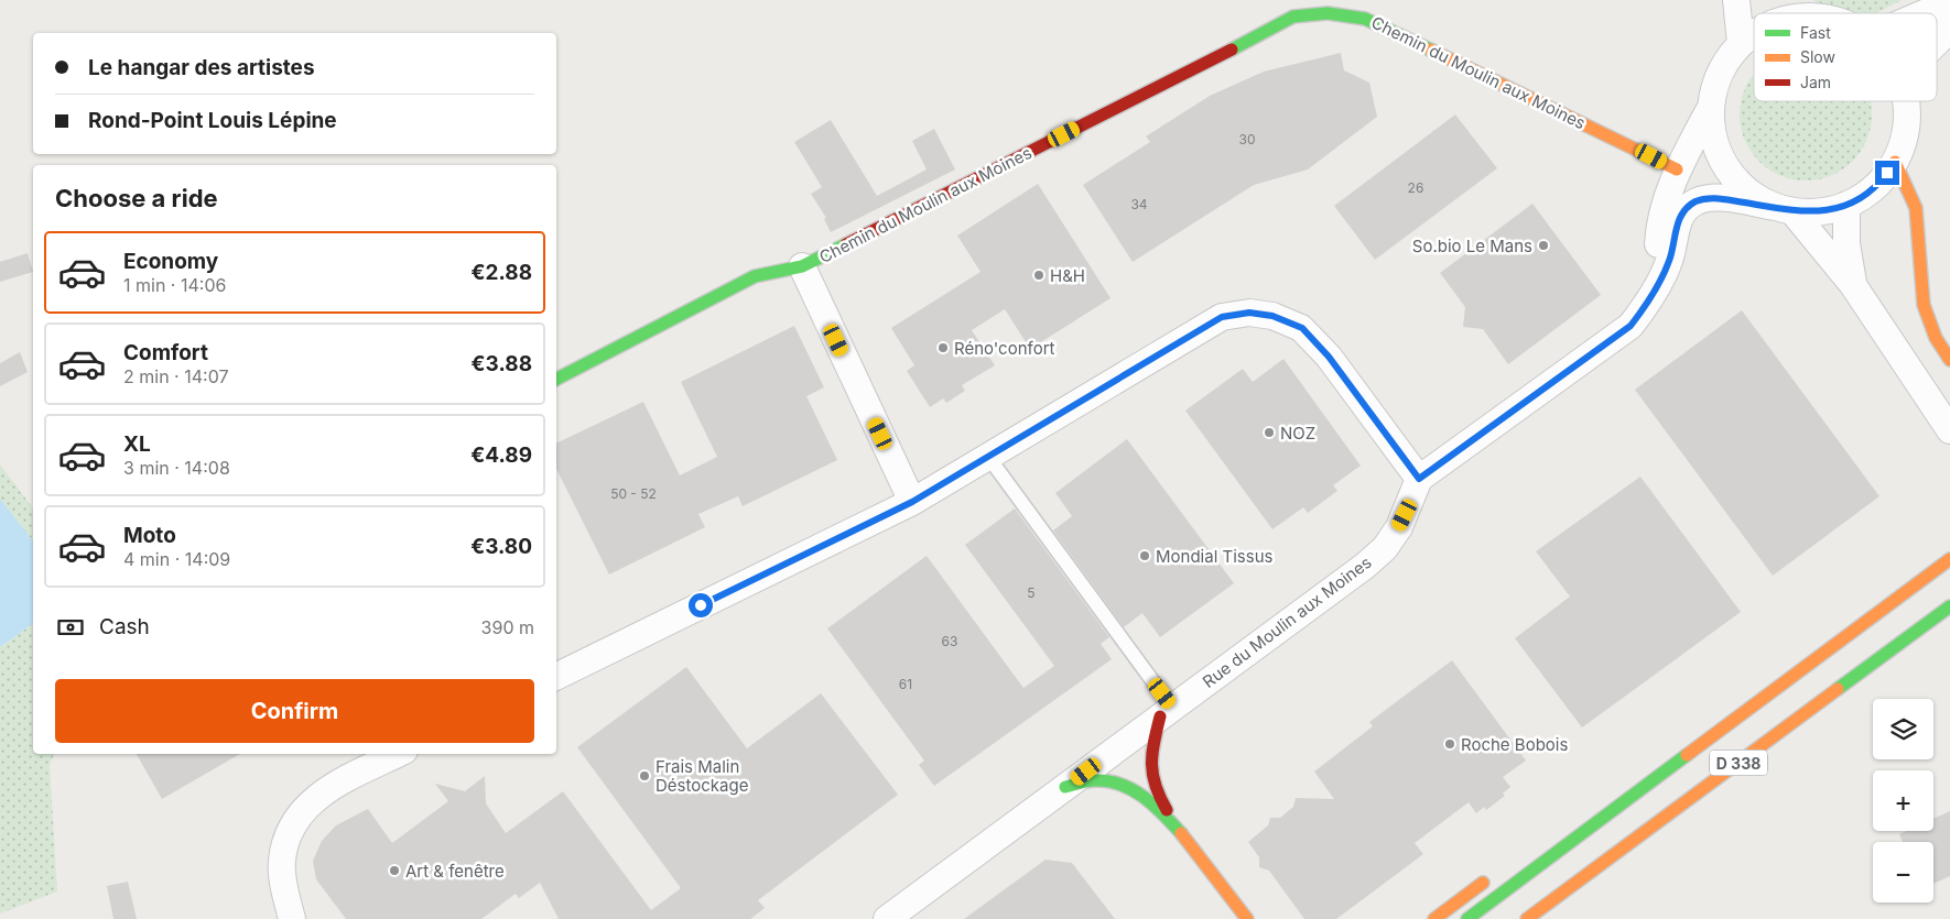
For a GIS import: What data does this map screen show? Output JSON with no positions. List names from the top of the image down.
{
  "streets": {
    "main road": ["Chemin du Moulin aux Moines", "D 338"],
    "street": ["Rue du Moulin aux Moines"]
  },
  "places": [
    "So.bio Le Mans",
    "H&H",
    "Réno'confort",
    "NOZ",
    "Mondial Tissus",
    "Roche Bobois",
    "Frais Malin Déstockage",
    "Art & fenêtre"
  ],
  "house_numbers": [
    "30",
    "26",
    "34",
    "50 - 52",
    "5",
    "63",
    "61"
  ],
  "legend": ["Fast", "Slow", "Jam"],
  "page": {
    "banner": ["Le hangar des artistes", "Rond-Point Louis Lépine"],
    "heading": "Choose a ride",
    "list": [
      {
        "name": "Economy",
        "note": "1 min · 14:06",
        "value": "€2.88"
      },
      {
        "name": "Comfort",
        "note": "2 min · 14:07",
        "value": "€3.88"
      },
      {
        "name": "XL",
        "note": "3 min · 14:08",
        "value": "€4.89"
      },
      {
        "name": "Moto",
        "note": "4 min · 14:09",
        "value": "€3.80"
      }
    ],
    "pay": ["Cash", "390 m"],
    "buttons": "Confirm",
    "map_buttons": ["+", "−"]
  }
}
